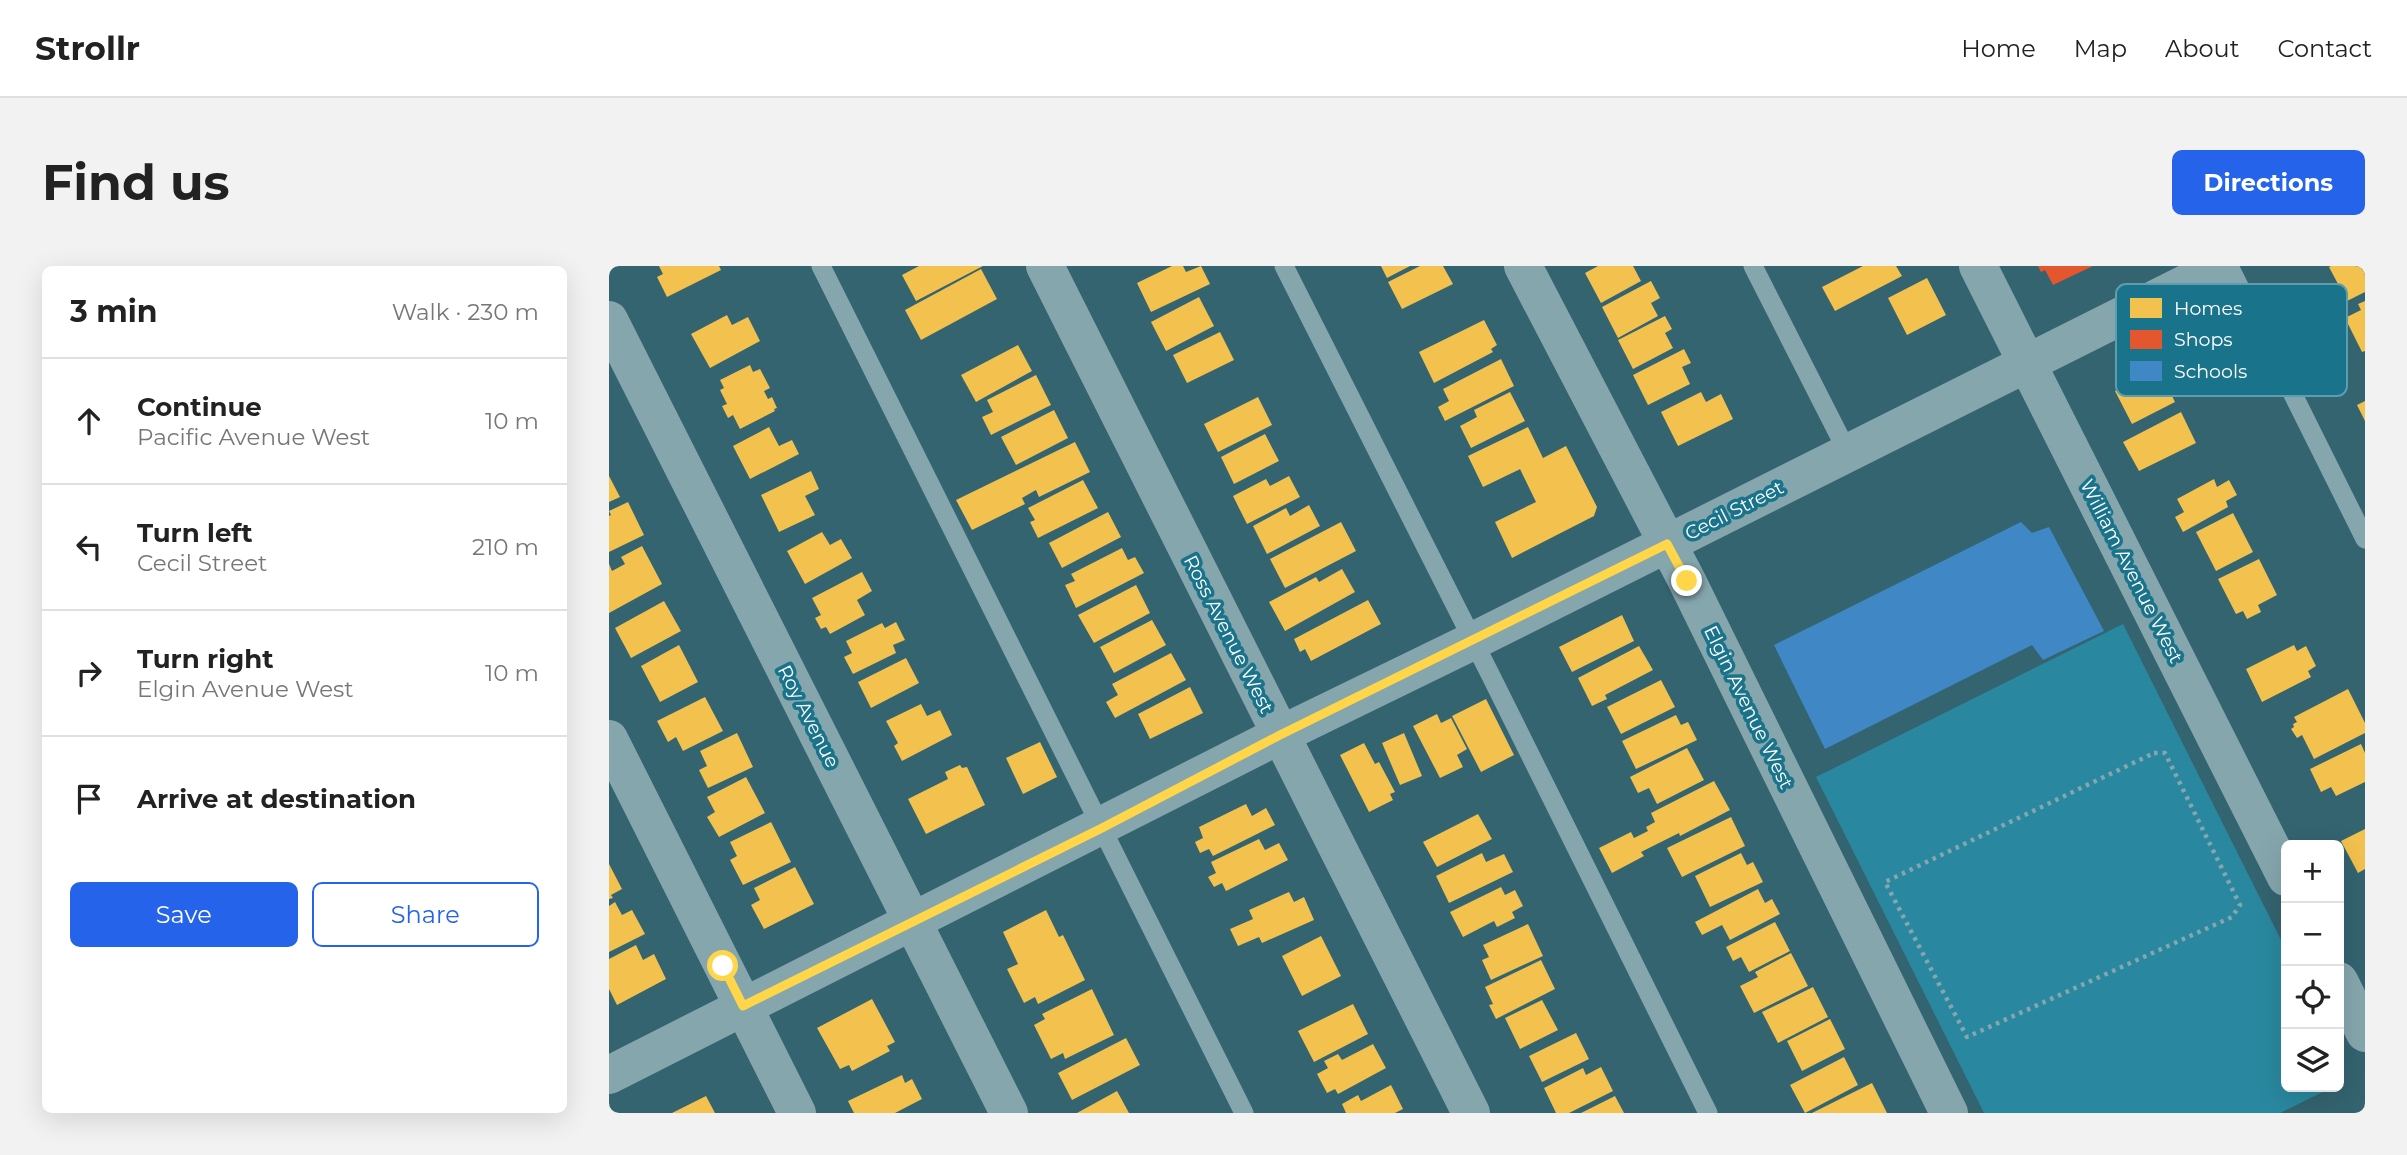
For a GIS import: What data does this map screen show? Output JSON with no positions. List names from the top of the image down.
{
  "streets": {
    "street": [
      "Cecil Street",
      "William Avenue West",
      "Ross Avenue West",
      "Elgin Avenue West",
      "Roy Avenue"
    ]
  },
  "crossings": [
    ["Cecil Street", "William Avenue West"],
    ["Cecil Street", "Ross Avenue West"],
    ["Cecil Street", "Elgin Avenue West"],
    ["Cecil Street", "Roy Avenue"]
  ],
  "legend": ["Homes", "Shops", "Schools"],
  "page": {
    "header": "Strollr",
    "nav": [
      "Home",
      "Map",
      "About",
      "Contact"
    ],
    "buttons": [
      "Directions",
      ["Save", "Share"]
    ],
    "title": "Find us",
    "heading": ["3 min", "Walk · 230 m"],
    "list": [
      ["Continue", "Pacific Avenue West", "10 m"],
      ["Turn left", "Cecil Street", "210 m"],
      ["Turn right", "Elgin Avenue West", "10 m"],
      "Arrive at destination"
    ],
    "map_buttons": ["+", "−"]
  }
}
